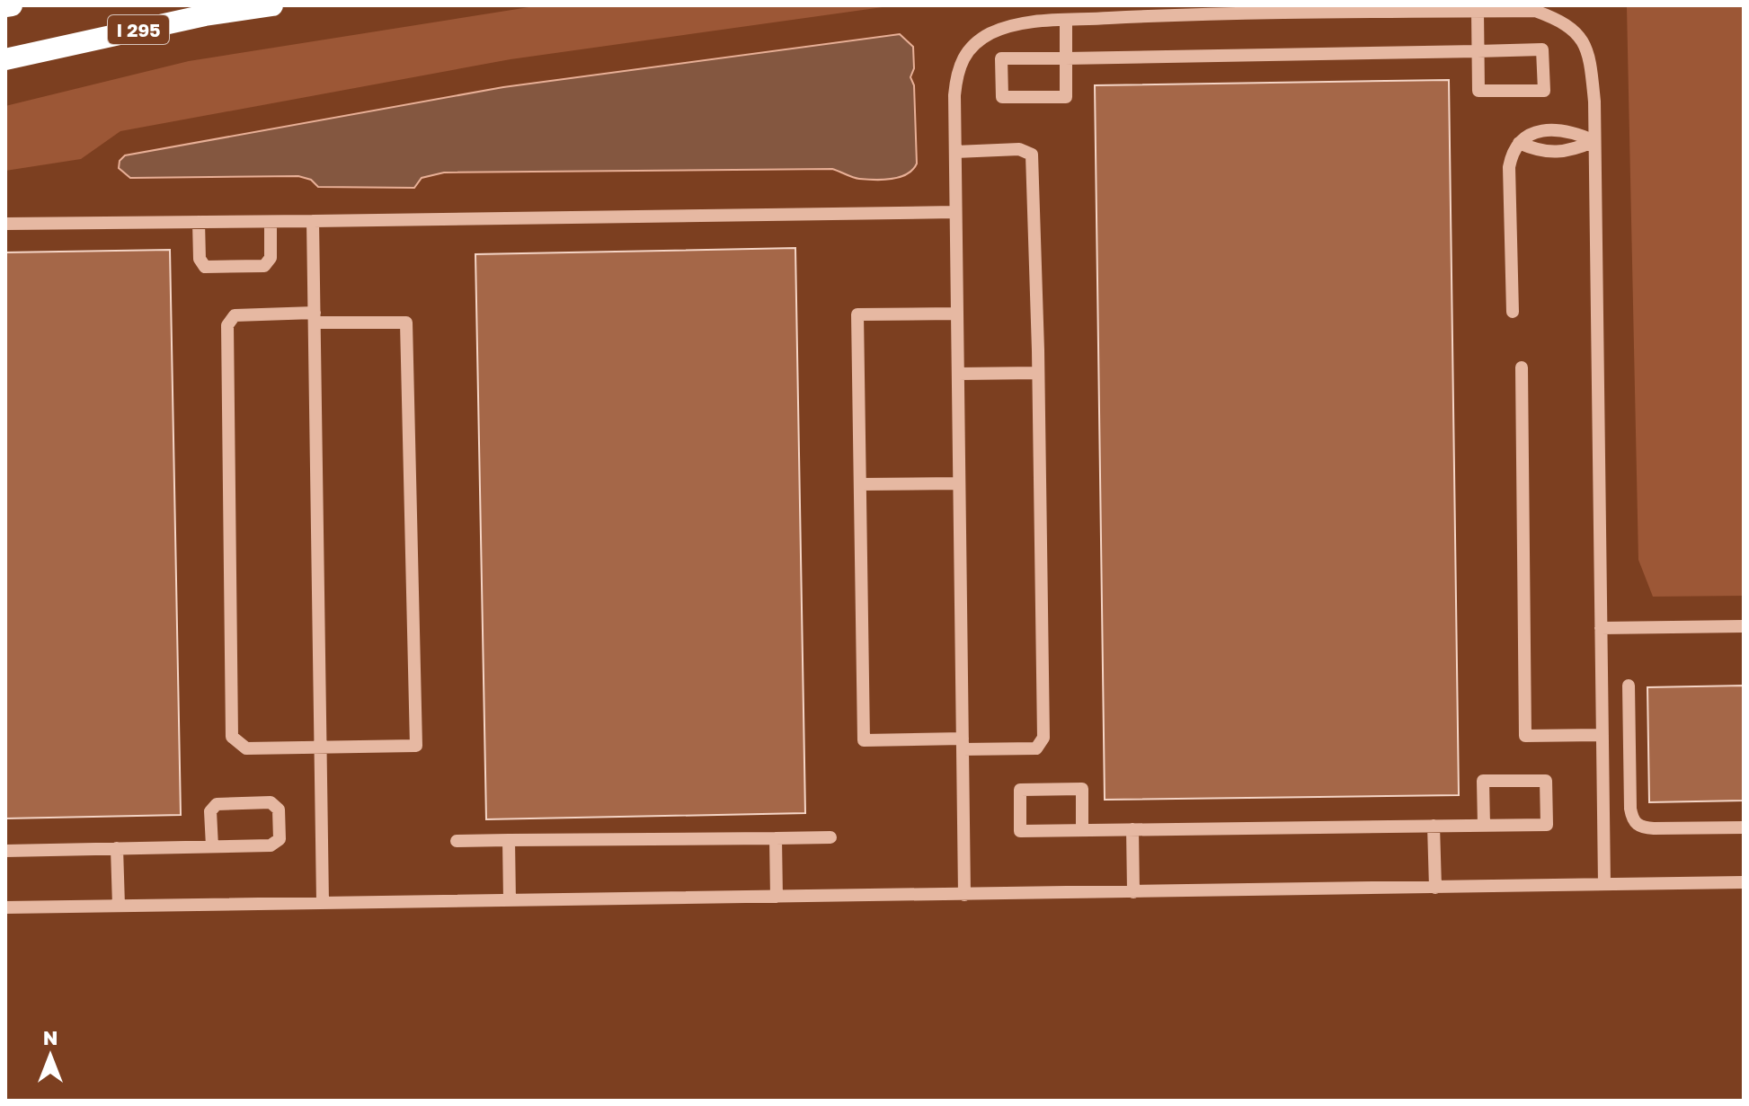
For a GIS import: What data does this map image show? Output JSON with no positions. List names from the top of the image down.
{
  "streets": {
    "highway": ["I 295"]
  },
  "north": "top"
}
